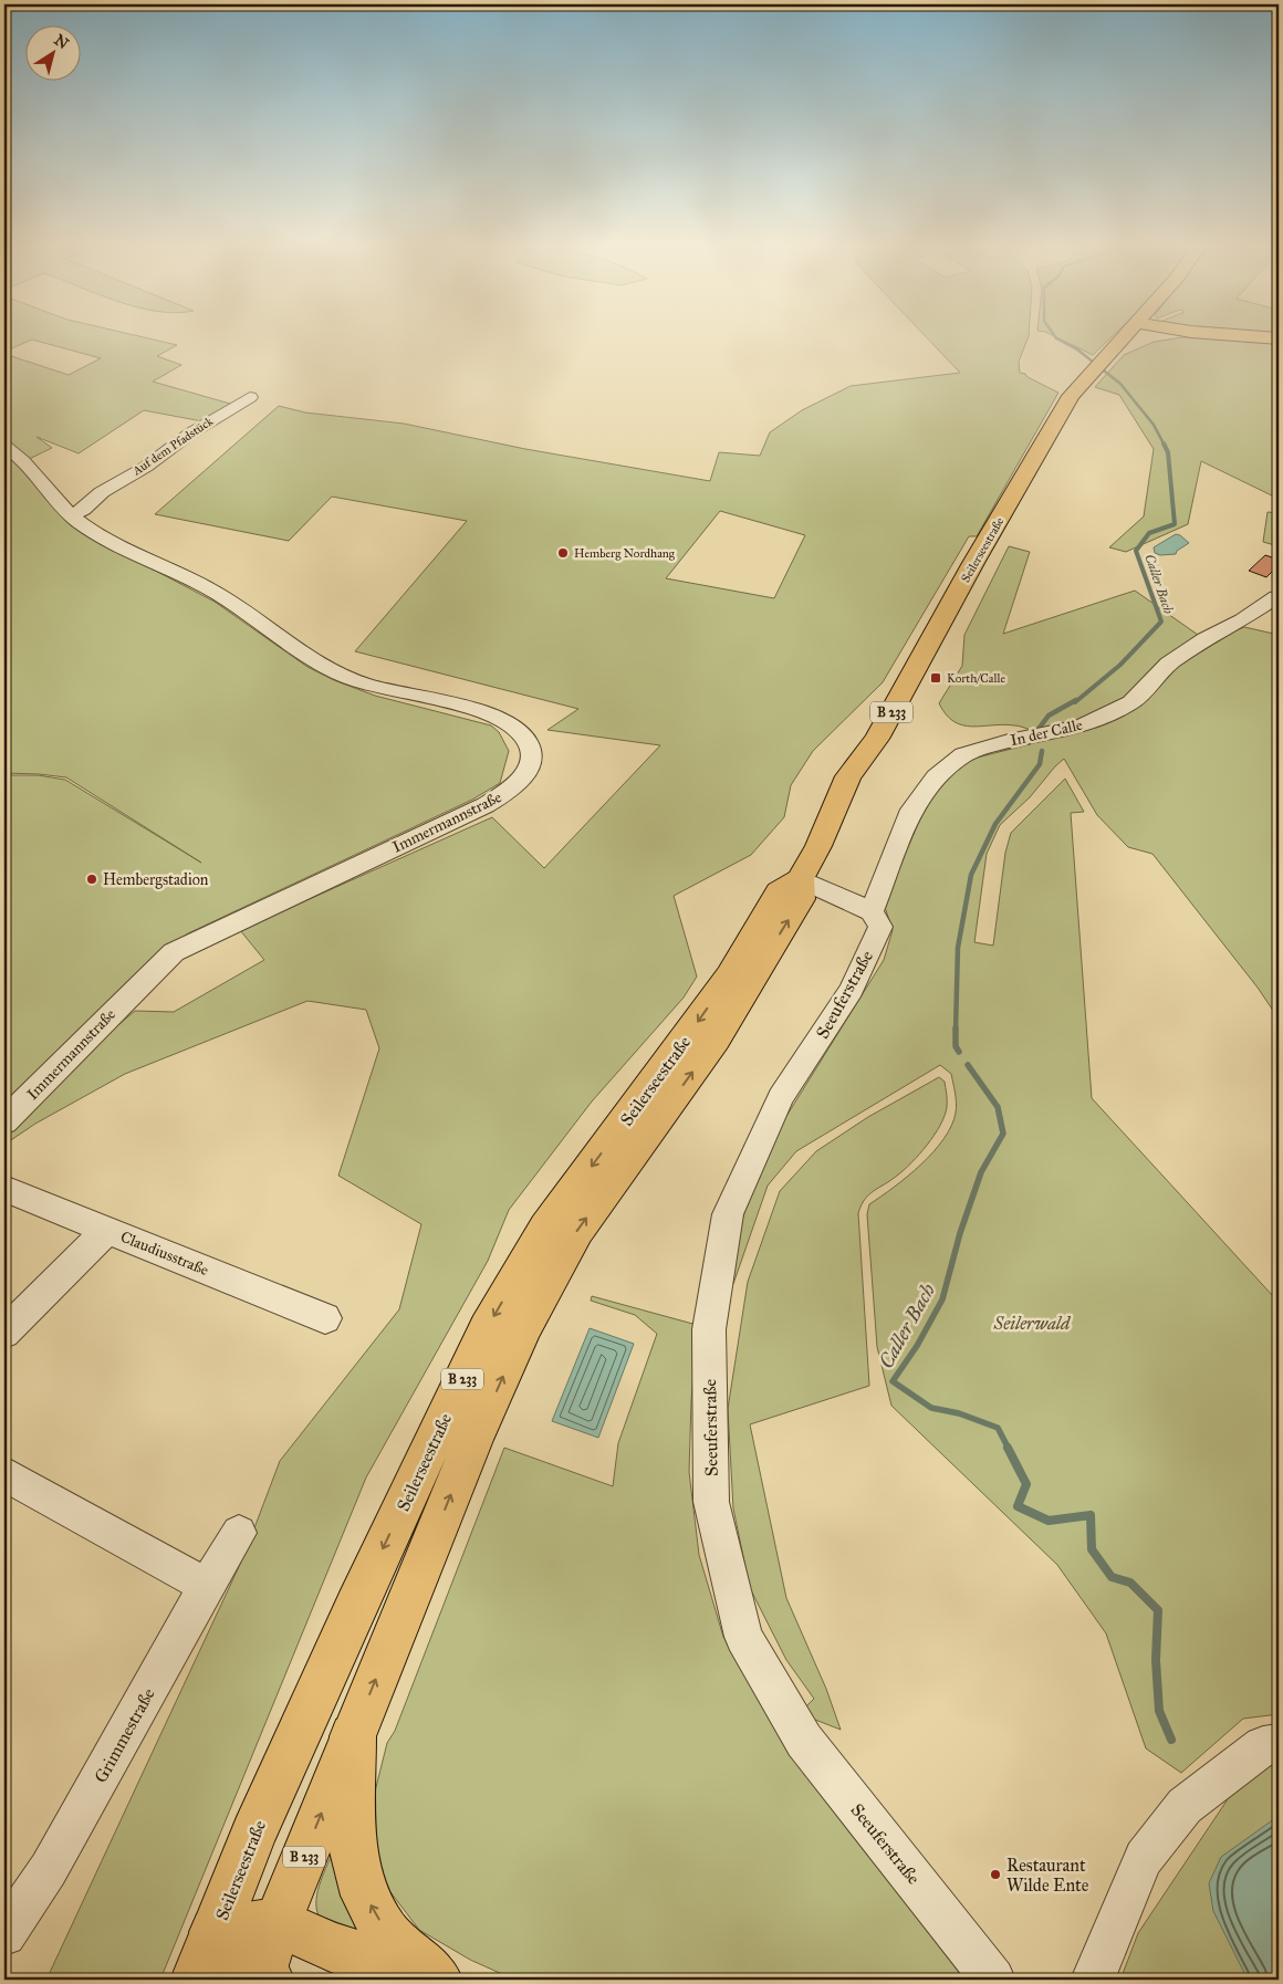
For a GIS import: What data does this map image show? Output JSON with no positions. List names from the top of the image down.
{
  "streets": {
    "main road": ["Seilerseestraße", "B 233"],
    "street": [
      "Auf dem Pfadstück",
      "In der Calle",
      "Immermannstraße",
      "Seeuferstraße",
      "Claudiusstraße",
      "Grimmestraße"
    ]
  },
  "crossings": [
    ["Auf dem Pfadstück", "Immermannstraße"],
    ["In der Calle", "Seeuferstraße"]
  ],
  "water": ["Caller Bach"],
  "parks": ["Seilerwald"],
  "places": {
    "other": ["Hemberg Nordhang", "Hembergstadion", "Restaurant Wilde Ente"],
    "transit": ["Korth/Calle"]
  },
  "north": "top right"
}
